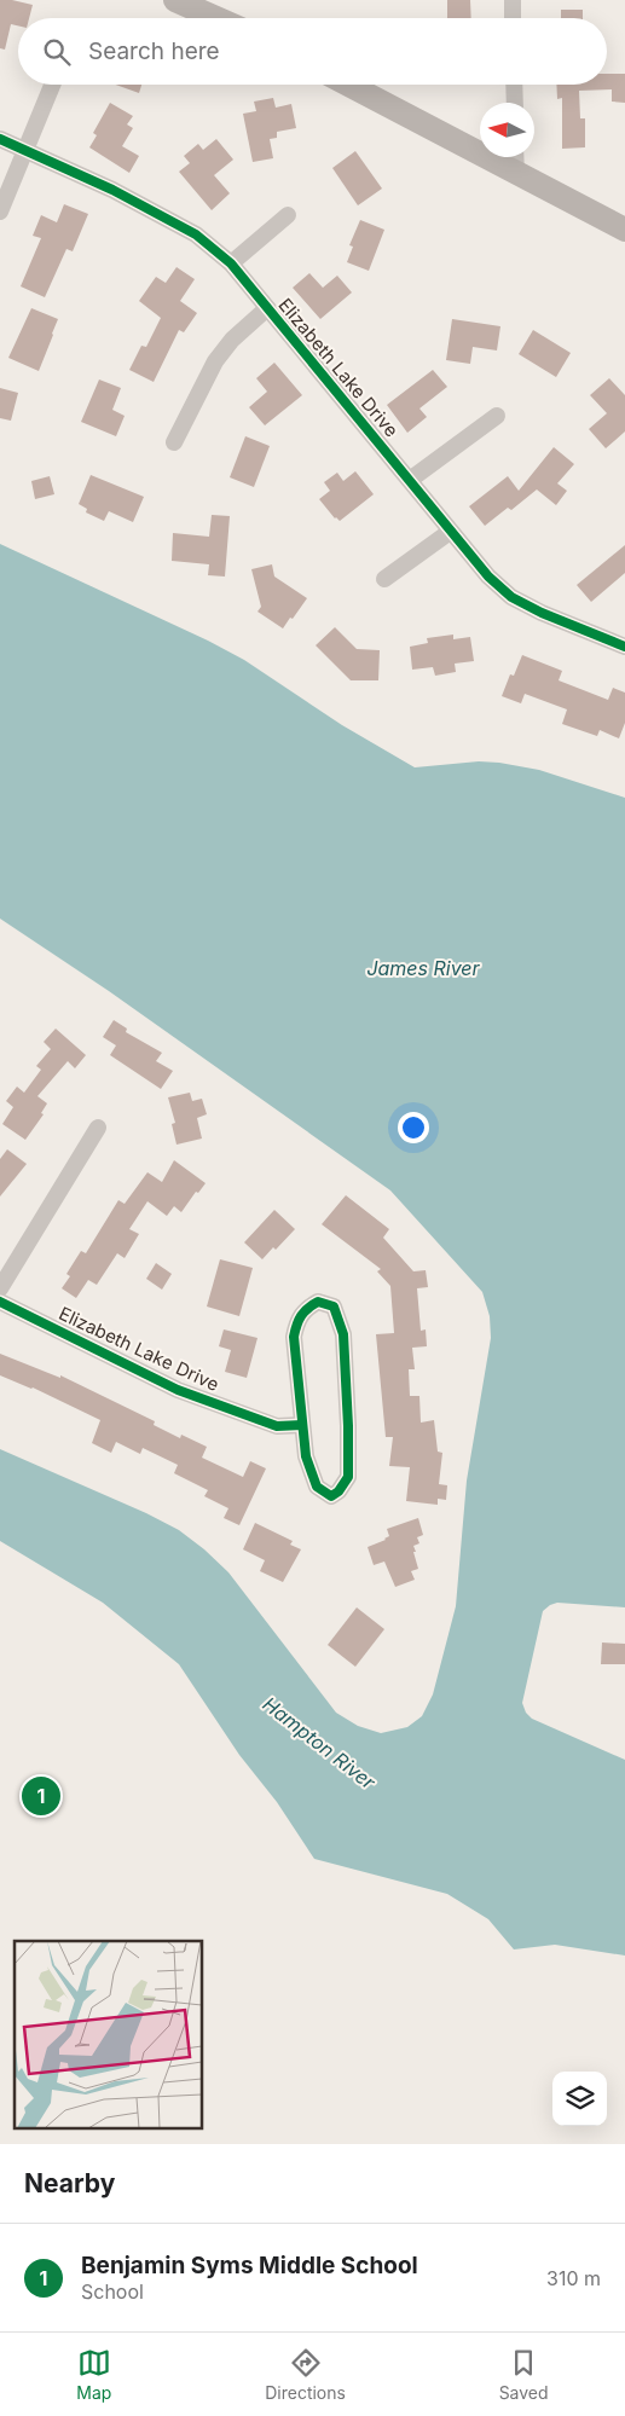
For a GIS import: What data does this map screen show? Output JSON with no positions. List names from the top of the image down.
{
  "streets": {
    "street": ["Elizabeth Lake Drive"]
  },
  "water": ["James River", "Hampton River"],
  "north": "left",
  "page": {
    "search": "Search here",
    "pins": "1",
    "heading": "Nearby",
    "list": [
      {
        "mark": "1",
        "name": "Benjamin Syms Middle School",
        "note": "School",
        "value": "310 m"
      }
    ],
    "nav": ["Map", "Directions", "Saved"]
  }
}
